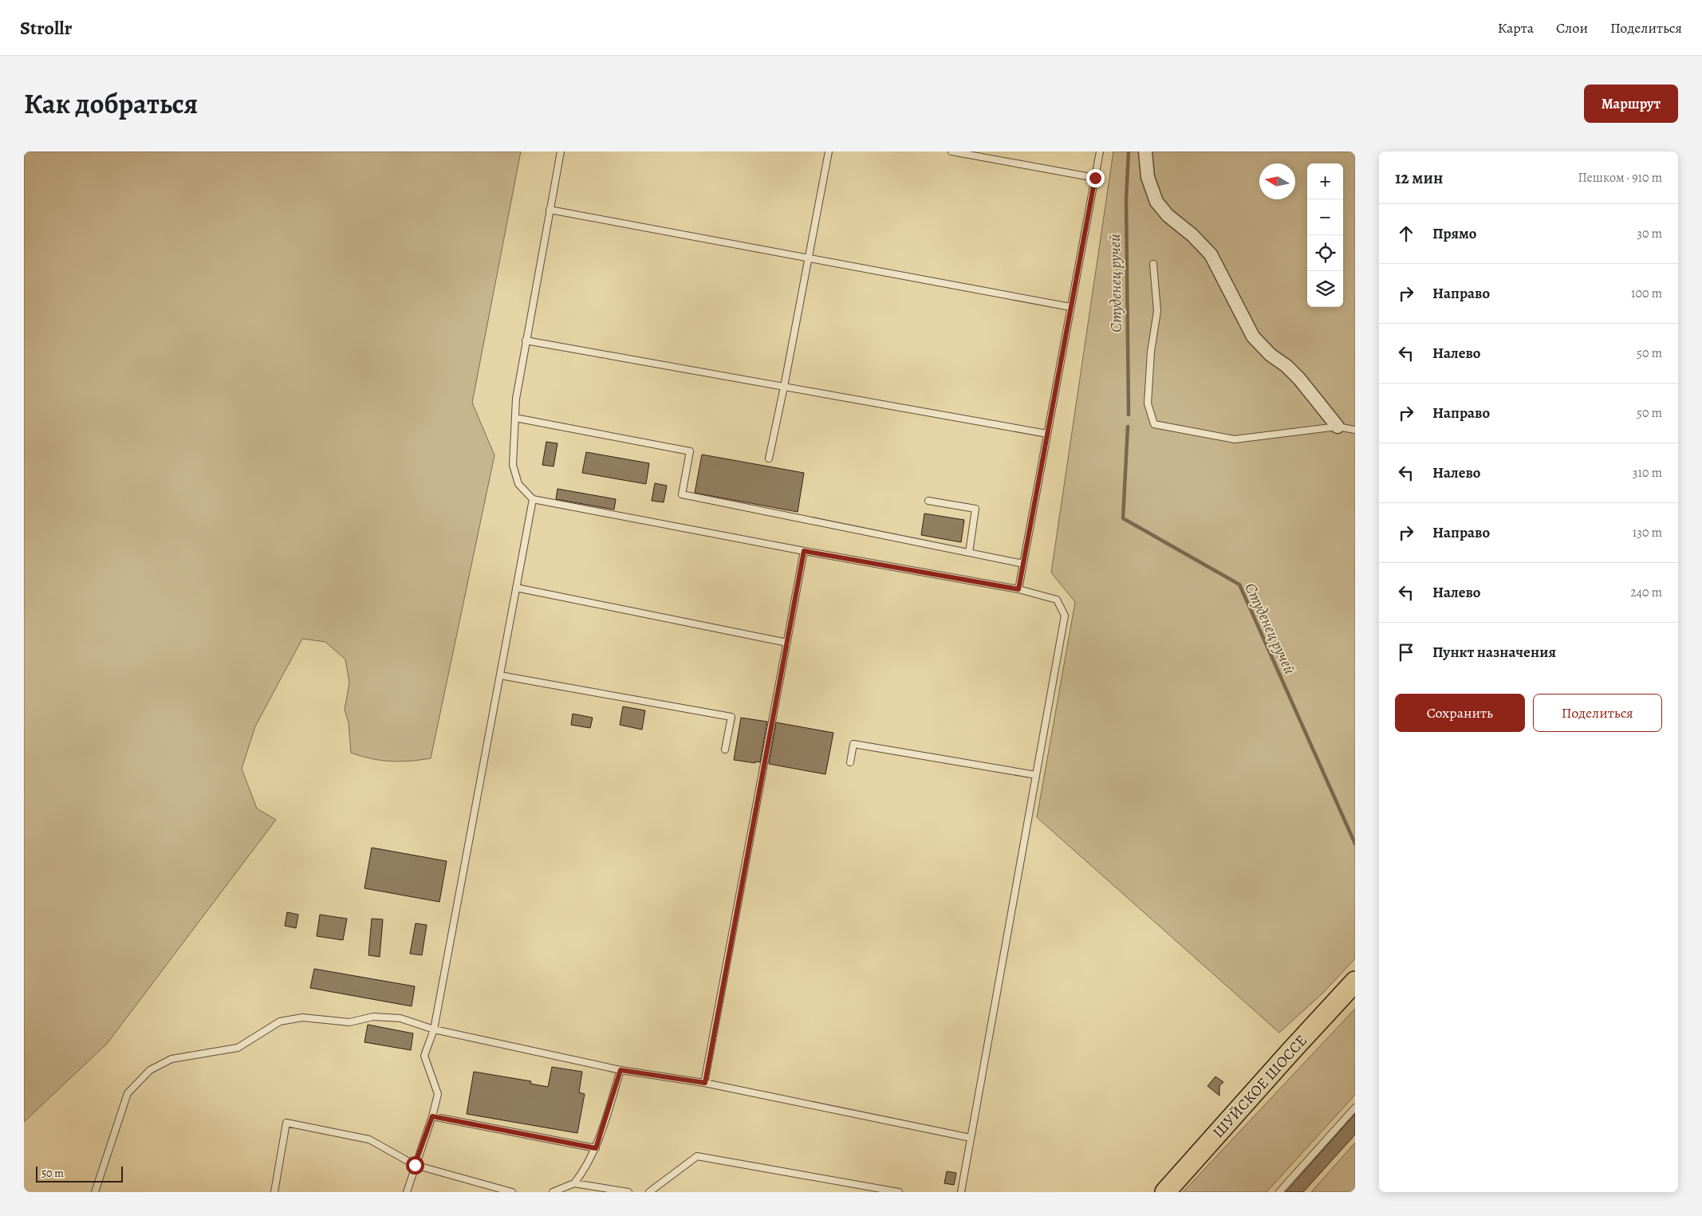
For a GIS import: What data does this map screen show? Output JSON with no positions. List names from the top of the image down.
{
  "streets": {
    "main road": ["ШУЙСКОЕ ШОССЕ"]
  },
  "water": ["Студенец ручей"],
  "scale_bar": "50 m",
  "north": "left",
  "page": {
    "header": "Strollr",
    "nav": ["Карта", "Слои", "Поделиться"],
    "title": "Как добраться",
    "buttons": [
      "Маршрут",
      ["Сохранить", "Поделиться"]
    ],
    "heading": ["12 мин", "Пешком · 910 m"],
    "map_buttons": ["+", "−"],
    "list": [
      ["Прямо", "30 m"],
      ["Направо", "100 m"],
      ["Налево", "50 m"],
      ["Направо", "50 m"],
      ["Налево", "310 m"],
      ["Направо", "130 m"],
      ["Налево", "240 m"],
      "Пункт назначения"
    ],
    "scale": "50 m"
  }
}
